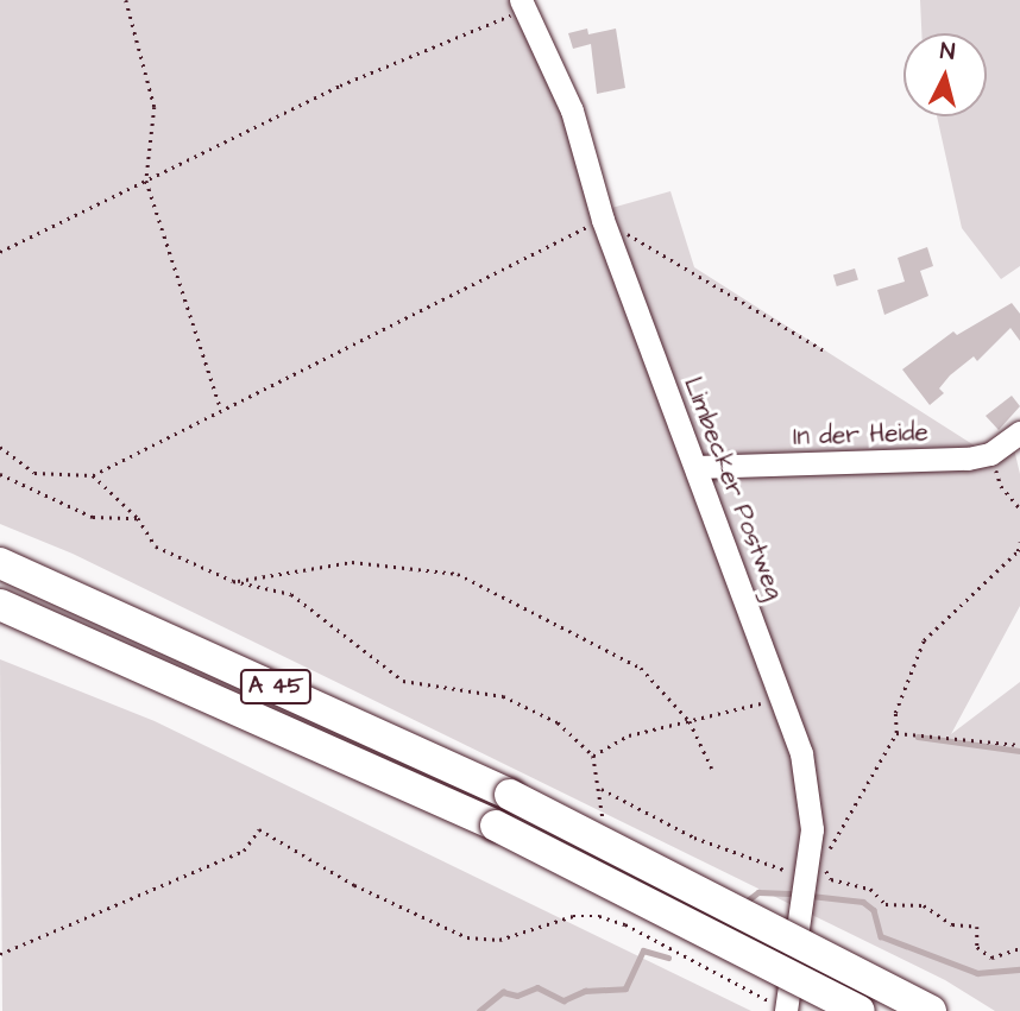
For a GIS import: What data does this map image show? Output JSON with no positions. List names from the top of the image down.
{
  "streets": {
    "highway": ["A 45"],
    "street": ["In der Heide", "Limbecker Postweg"]
  },
  "crossings": [
    ["In der Heide", "Limbecker Postweg"]
  ],
  "north": "top"
}
